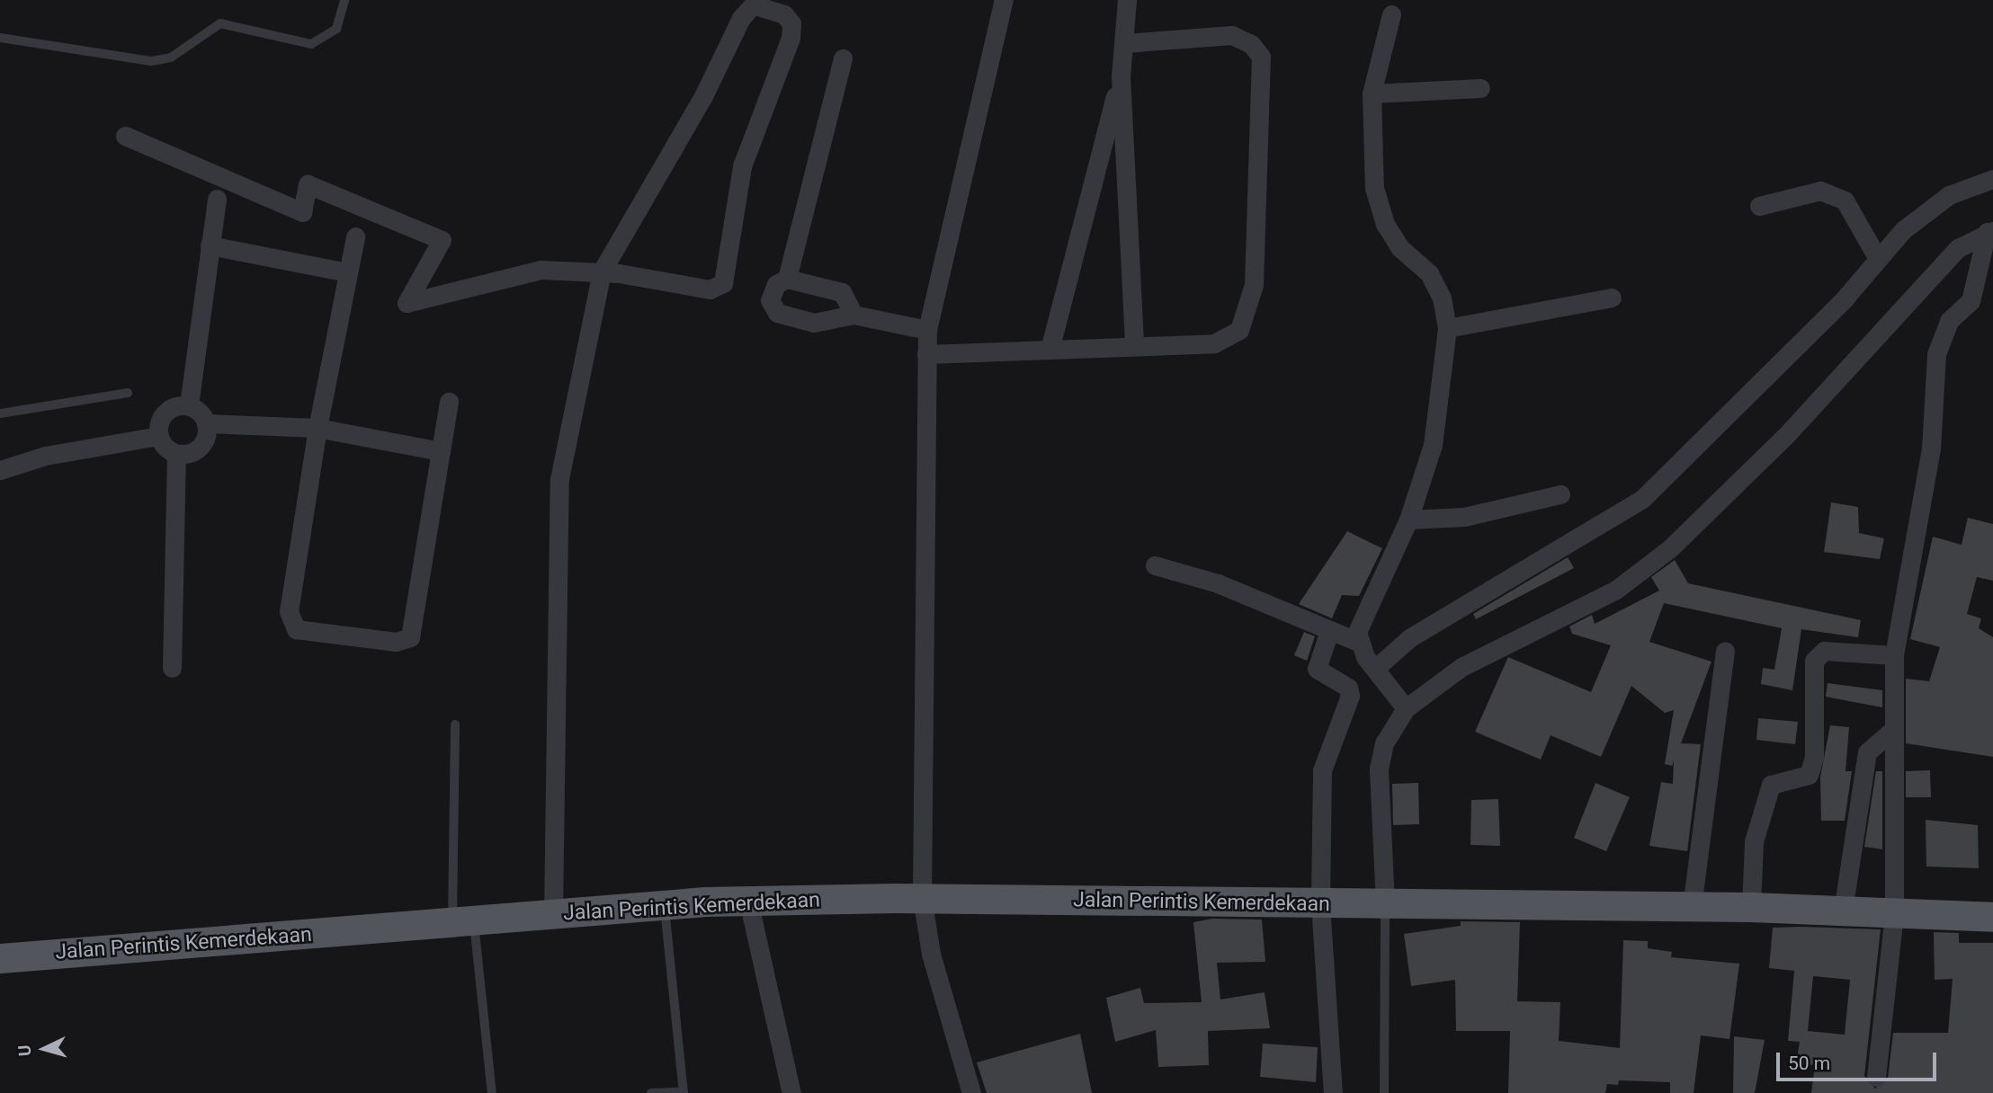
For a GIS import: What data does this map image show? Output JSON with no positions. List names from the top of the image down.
{
  "streets": {
    "main road": ["Jalan Perintis Kemerdekaan"]
  },
  "scale_bar": "50 m",
  "north": "left"
}
